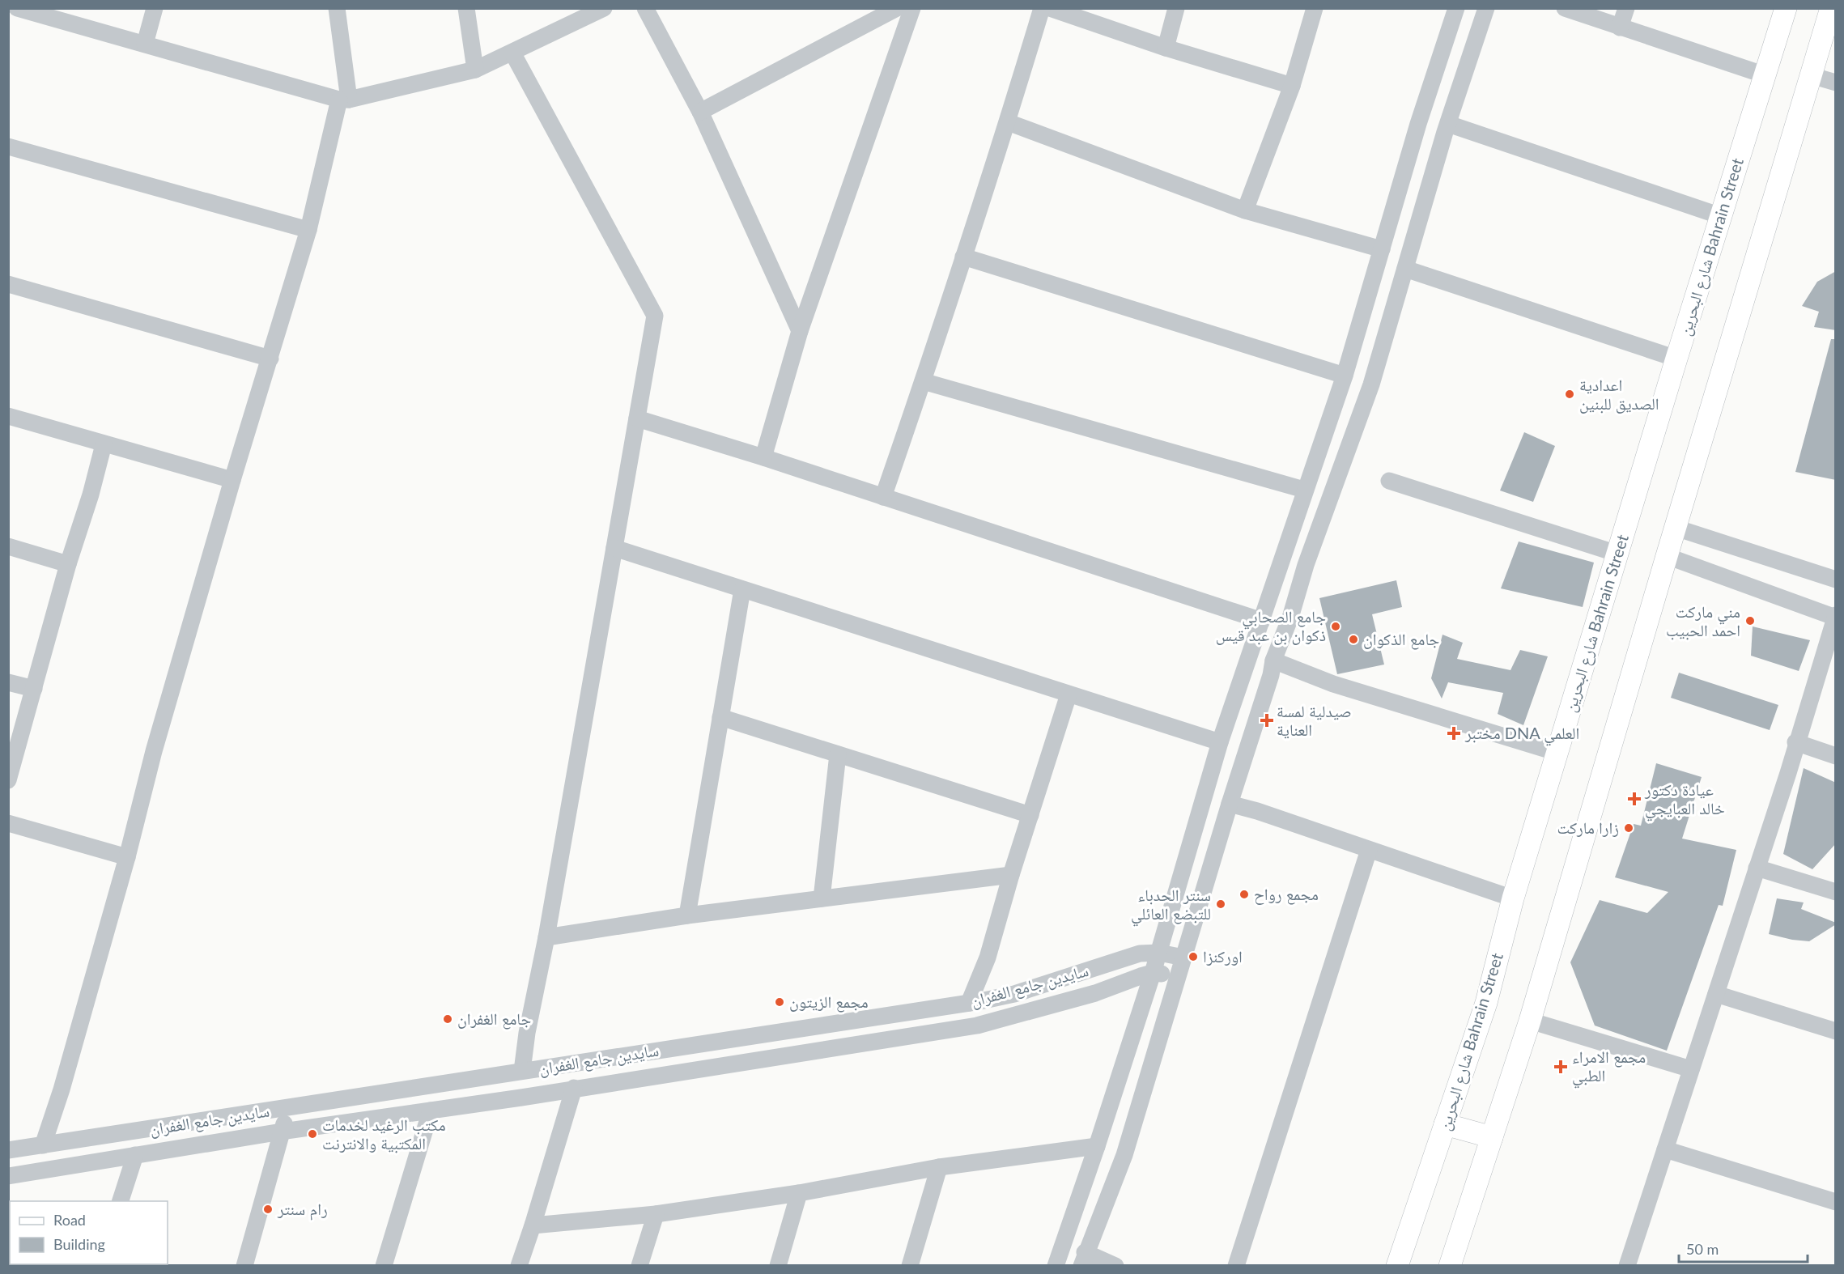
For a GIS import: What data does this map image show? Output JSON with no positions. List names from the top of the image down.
{
  "streets": {
    "main road": ["شارع البحرين Bahrain Street"],
    "street": ["سايدين جامع الغفران"]
  },
  "places": {
    "other": [
      "اعدادية الصديق للبنين",
      "مني ماركت احمد الحبيب",
      "جامع الصحابي ذكوان بن عبد قيس",
      "جامع الذكوان",
      "زارا ماركت",
      "مجمع رواح",
      "سنتر الحدباء للتبضع العائلي",
      "اوركنزا",
      "مجمع الزيتون",
      "جامع الغفران",
      "مكتب الرغيد لخدمات المكتبية والانترنت",
      "رام سنتر"
    ],
    "health": [
      "صيدلية لمسة العناية",
      "مختبر DNA العلمي",
      "عيادة دكتور خالد العبايجي",
      "مجمع الامراء الطبي"
    ]
  },
  "legend": ["Road", "Building"],
  "scale_bar": "50 m"
}
